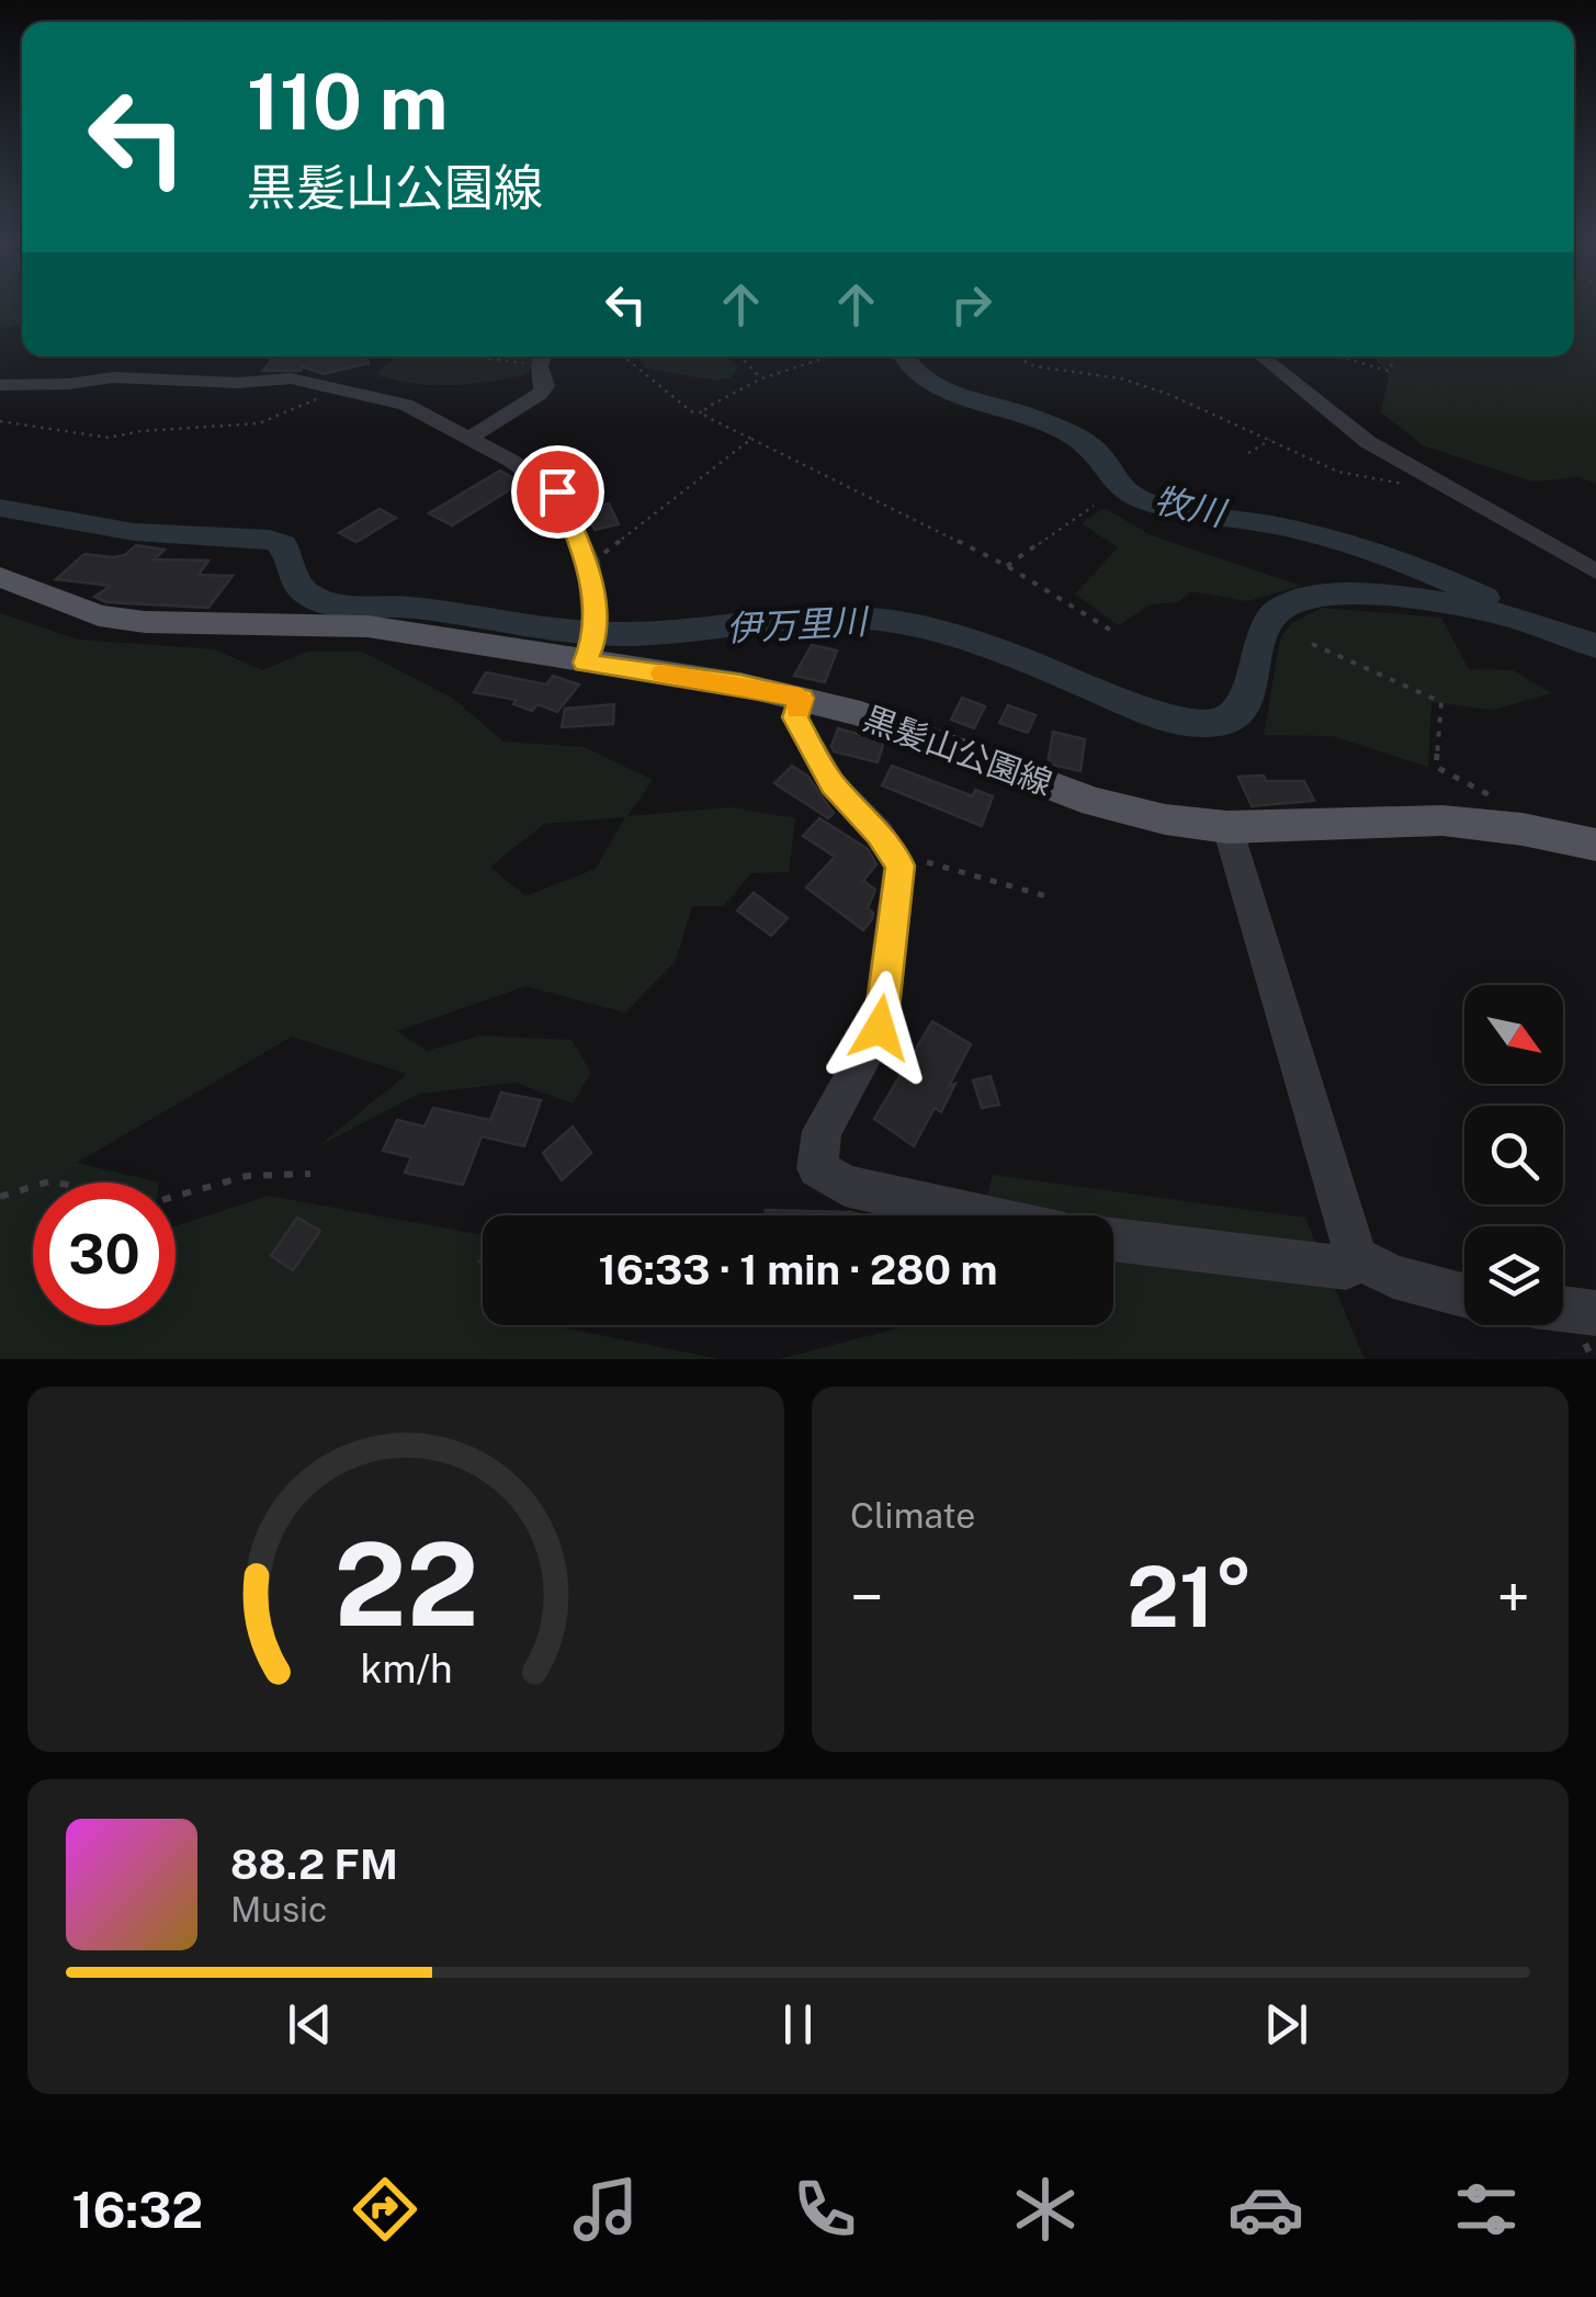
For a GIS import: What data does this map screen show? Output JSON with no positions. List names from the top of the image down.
{
  "streets": {
    "main road": ["黒髪山公園線"]
  },
  "water": ["牧川", "伊万里川"],
  "north": "bottom right",
  "page": {
    "turn": ["110 m", "黒髪山公園線"],
    "limit": "30",
    "trip": "16:33 · 1 min · 280 m",
    "tile": "Climate",
    "heat": ["−", "21°", "+"],
    "song": ["88.2 FM", "Music"],
    "tabs": "16:32",
    "gauge": ["22", "km/h"]
  }
}
